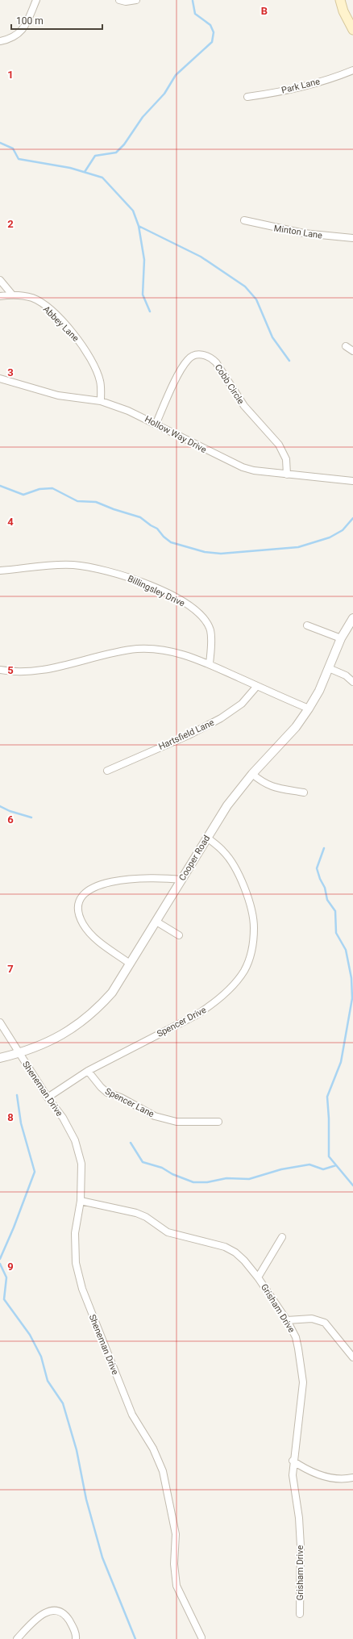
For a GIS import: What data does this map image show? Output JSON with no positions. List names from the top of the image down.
{
  "streets": {
    "street": [
      "Park Lane",
      "Minton Lane",
      "Abbey Lane",
      "Cobb Circle",
      "Hollow Way Drive",
      "Billingsley Drive",
      "Hartsfield Lane",
      "Cooper Road",
      "Spencer Drive",
      "Sheneman Drive",
      "Spencer Lane",
      "Grisham Drive"
    ]
  },
  "crossings": [
    ["Abbey Lane", "Hollow Way Drive"],
    ["Cobb Circle", "Hollow Way Drive"],
    ["Cooper Road", "Spencer Drive"],
    ["Cooper Road", "Sheneman Drive"],
    ["Spencer Drive", "Sheneman Drive"],
    ["Spencer Drive", "Spencer Lane"],
    ["Sheneman Drive", "Grisham Drive"]
  ],
  "scale_bar": "100 m",
  "grid": {
    "columns": ["B"],
    "rows": [
      "1",
      "2",
      "3",
      "4",
      "5",
      "6",
      "7",
      "8",
      "9"
    ]
  }
}
